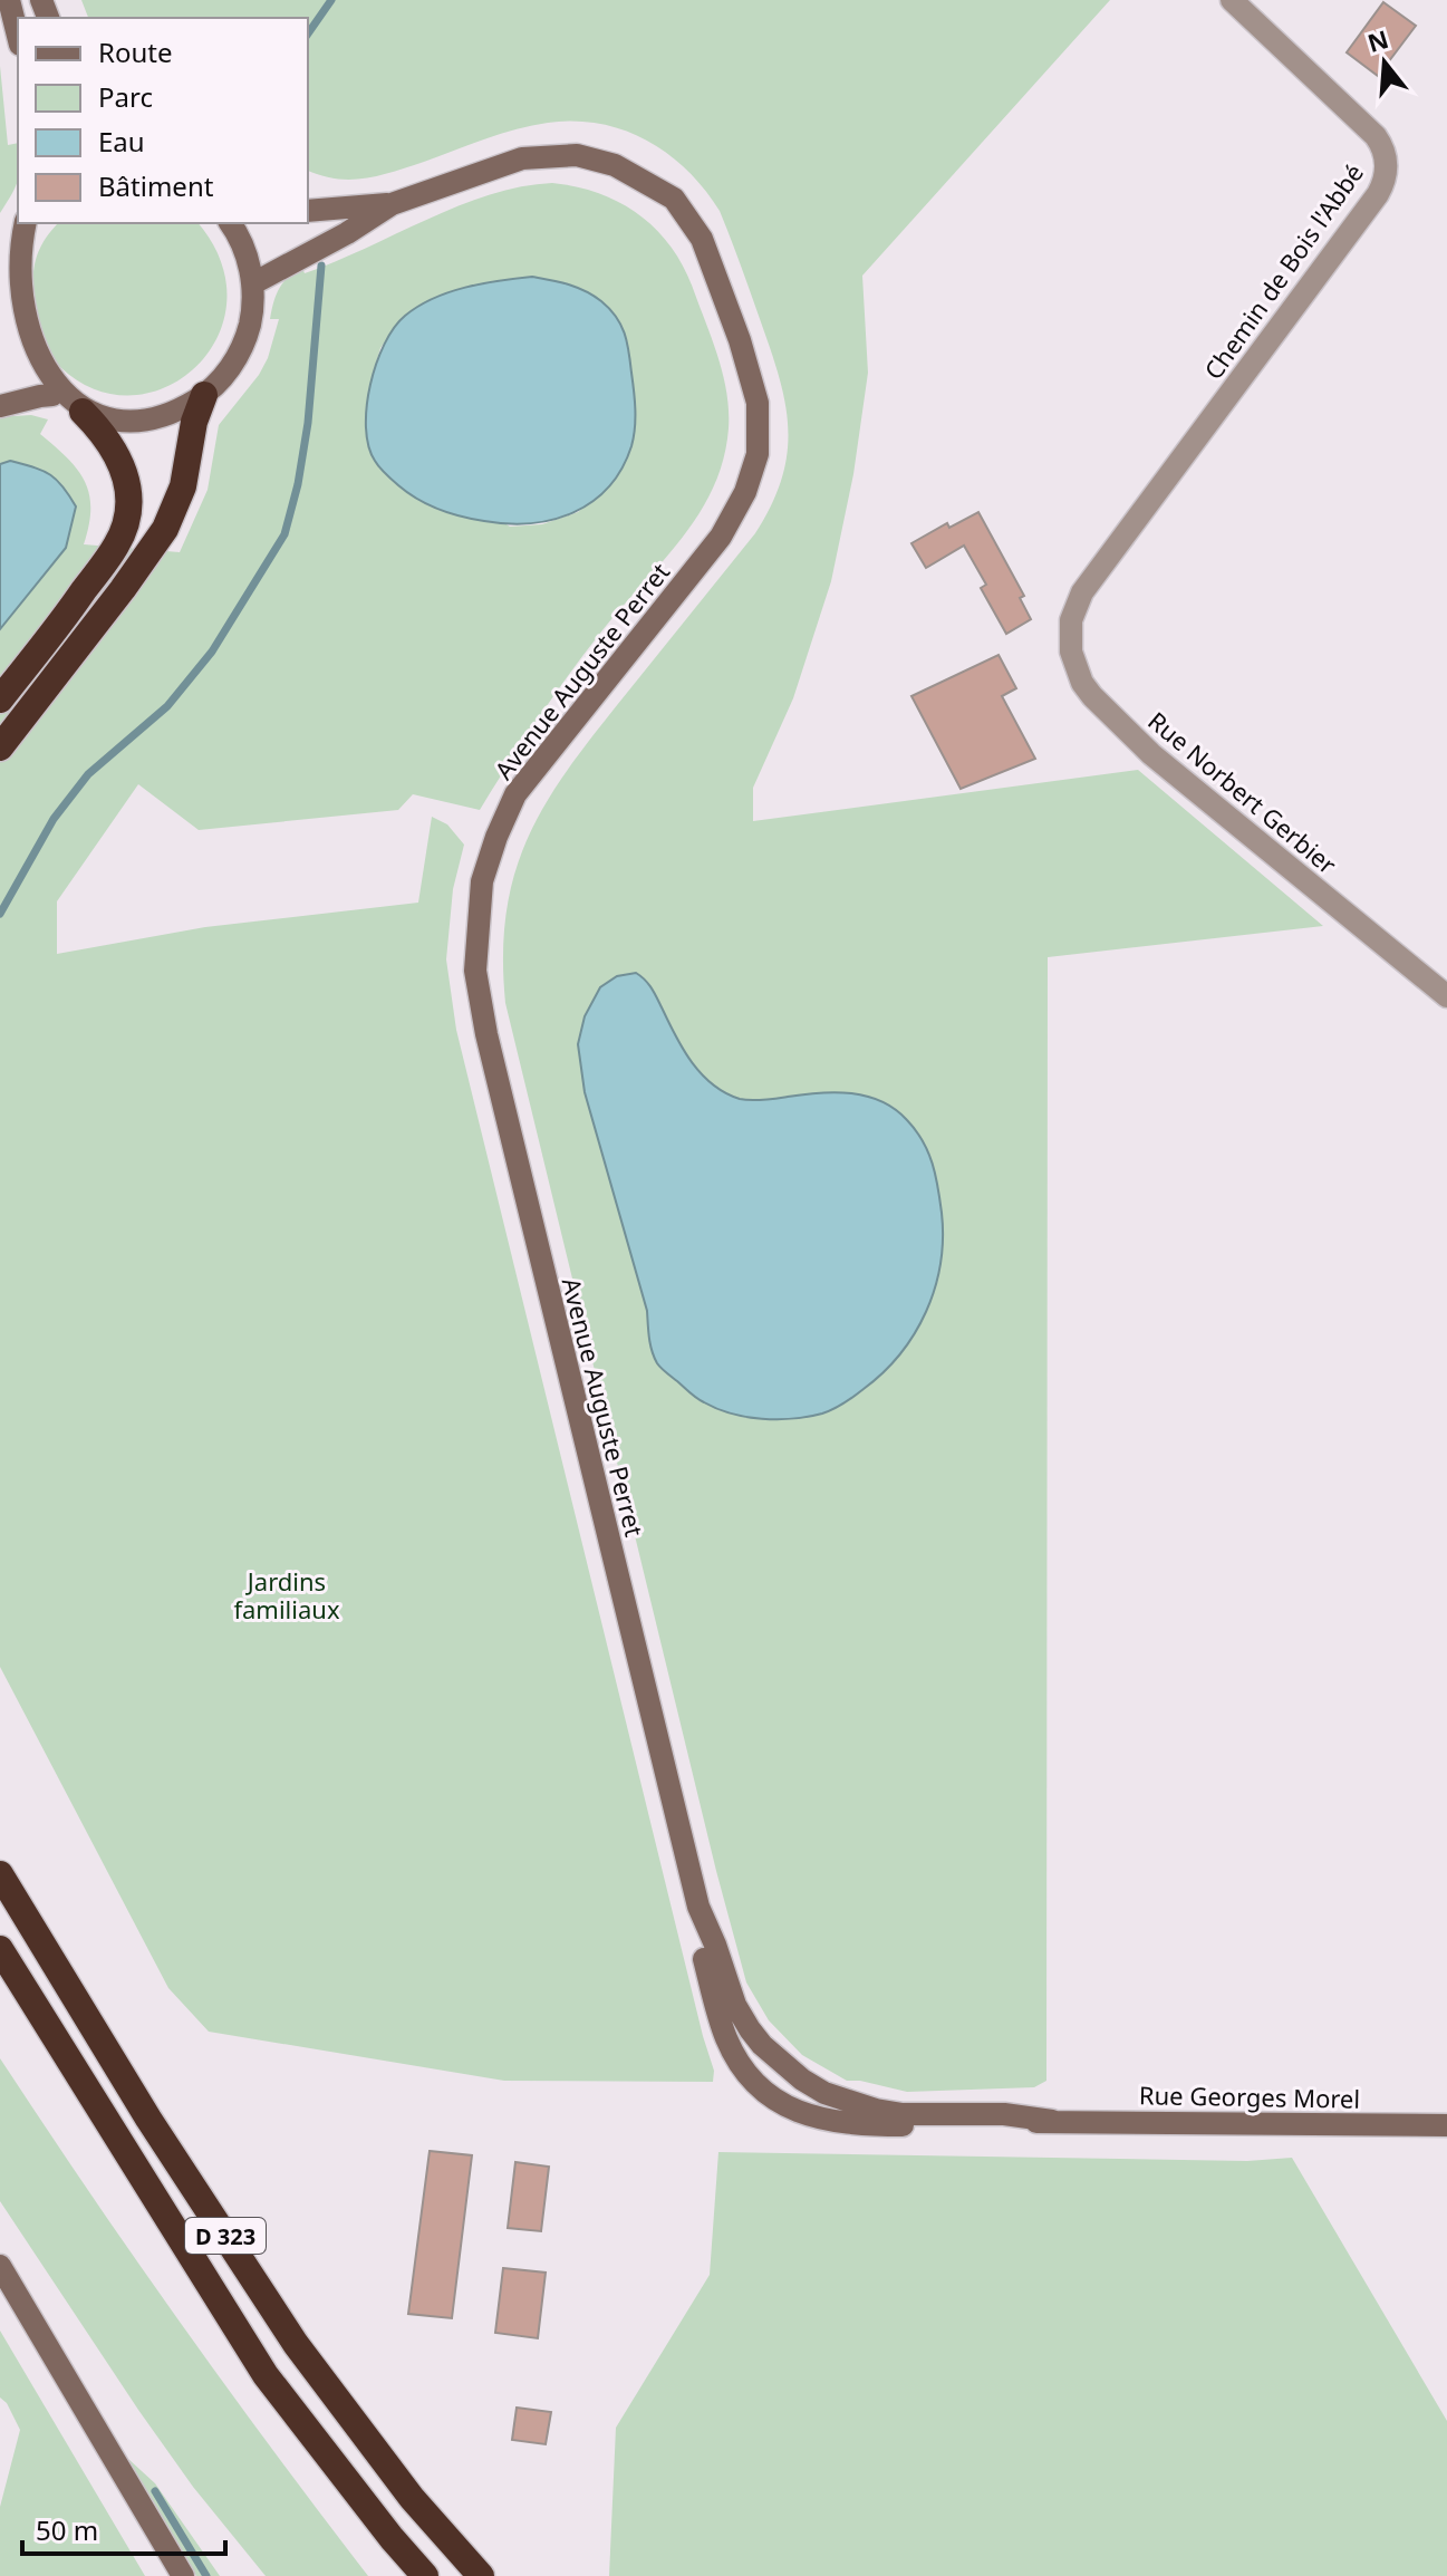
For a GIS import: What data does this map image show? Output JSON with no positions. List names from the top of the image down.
{
  "streets": {
    "highway": ["D 323"],
    "street": [
      "Chemin de Bois l'Abbé",
      "Avenue Auguste Perret",
      "Rue Norbert Gerbier",
      "Rue Georges Morel"
    ]
  },
  "crossings": [
    ["Chemin de Bois l'Abbé", "Rue Norbert Gerbier"],
    ["Avenue Auguste Perret", "Rue Georges Morel"]
  ],
  "parks": ["Jardins familiaux"],
  "legend": [
    "Route",
    "Parc",
    "Eau",
    "Bâtiment"
  ],
  "scale_bar": "50 m",
  "north": "top"
}
